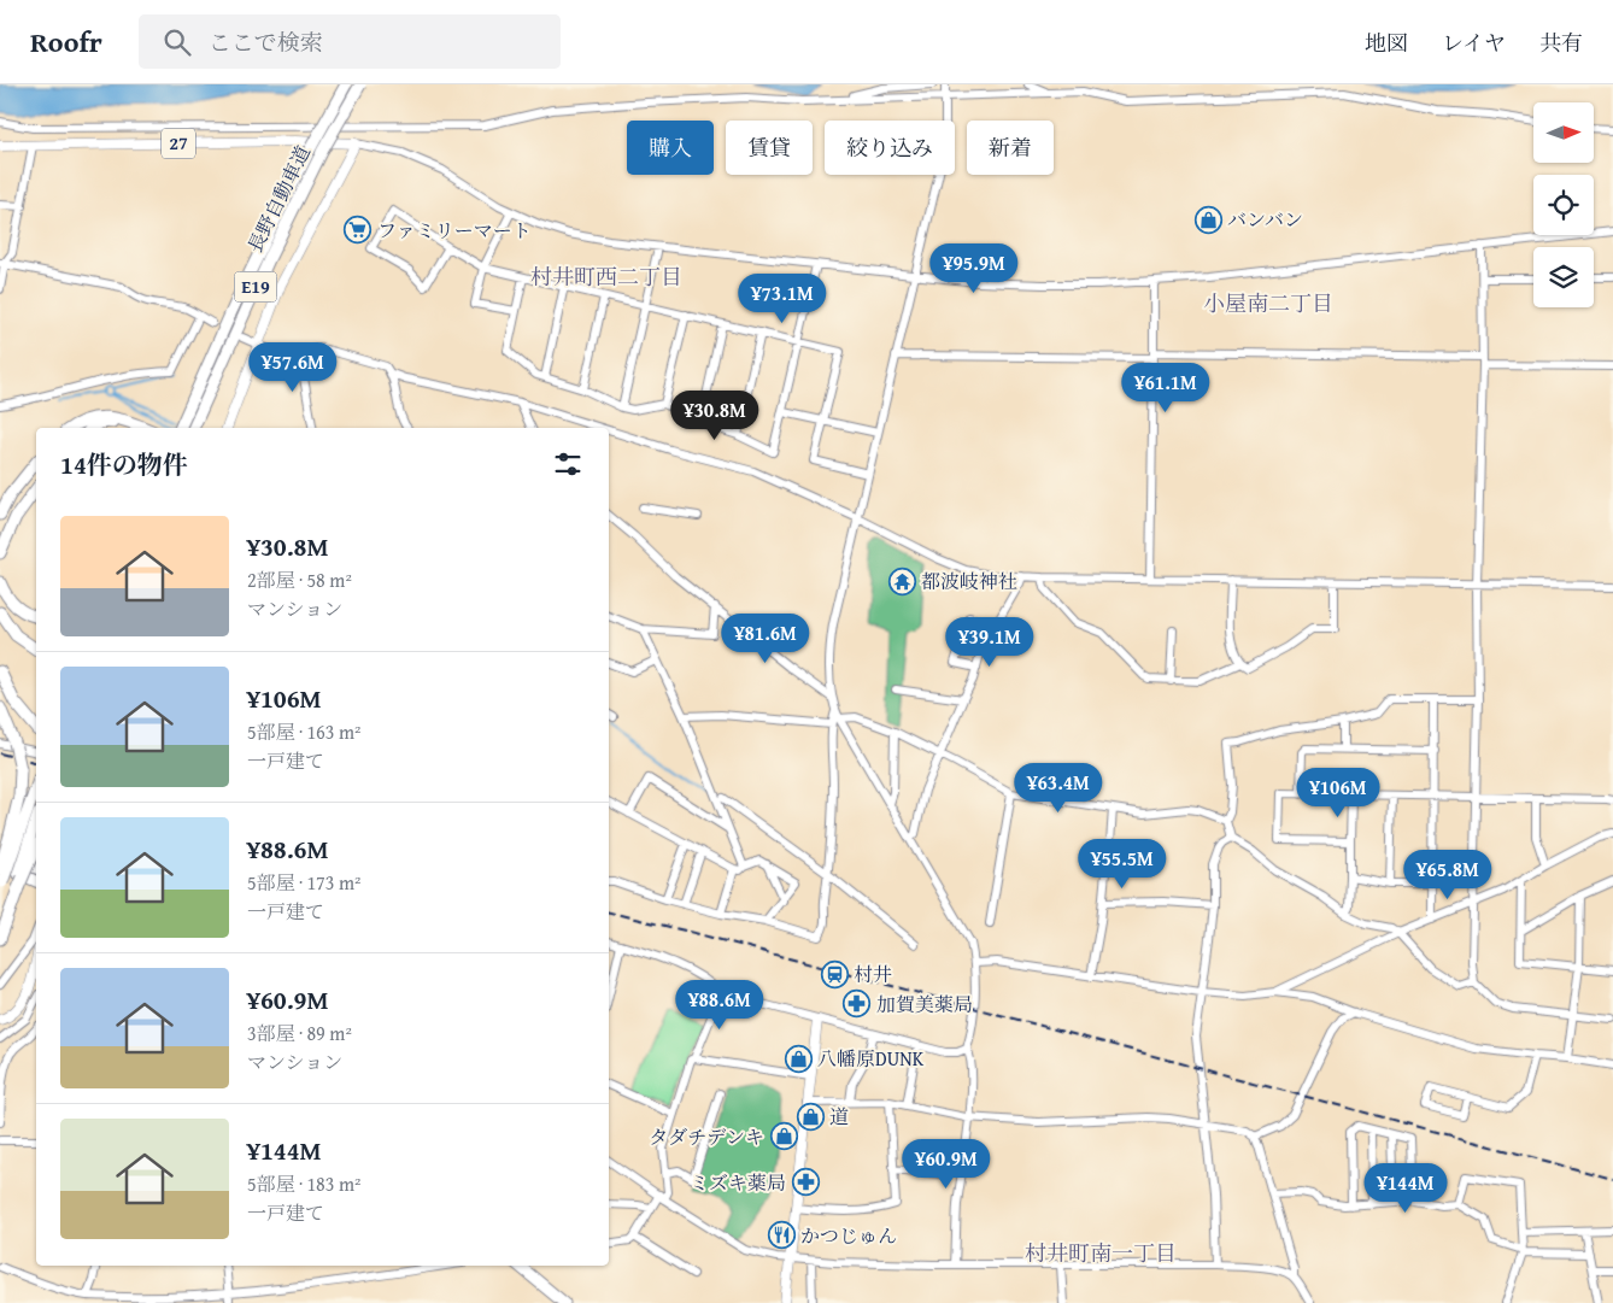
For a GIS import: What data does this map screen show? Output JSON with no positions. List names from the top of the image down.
{
  "streets": {
    "highway": ["長野自動車道", "E19"],
    "main road": ["27"]
  },
  "districts": ["村井町西二丁目", "小屋南二丁目", "村井町南一丁目"],
  "places": {
    "shop": [
      "バンバン",
      "八幡原DUNK",
      "道",
      "タダチデンキ"
    ],
    "supermarket": ["ファミリーマート"],
    "temple": ["都波岐神社"],
    "station": ["村井"],
    "pharmacy": ["加賀美薬局", "ミズキ薬局"],
    "restaurant": ["かつじゅん"]
  },
  "north": "right",
  "page": {
    "header": "Roofr",
    "search": "ここで検索",
    "nav": ["地図", "レイヤ", "共有"],
    "chip": [
      "購入",
      "賃貸",
      "絞り込み",
      "新着"
    ],
    "price": [
      "¥95.9M",
      "¥73.1M",
      "¥57.6M",
      "¥61.1M",
      "¥30.8M",
      "¥81.6M",
      "¥39.1M",
      "¥63.4M",
      "¥106M",
      "¥55.5M",
      "¥65.8M",
      "¥88.6M",
      "¥60.9M",
      "¥144M"
    ],
    "heading": "14件の物件",
    "list": [
      {
        "name": "¥30.8M",
        "note": "2部屋 · 58 m² · マンション"
      },
      {
        "name": "¥106M",
        "note": "5部屋 · 163 m² · 一戸建て"
      },
      {
        "name": "¥88.6M",
        "note": "5部屋 · 173 m² · 一戸建て"
      },
      {
        "name": "¥60.9M",
        "note": "3部屋 · 89 m² · マンション"
      },
      {
        "name": "¥144M",
        "note": "5部屋 · 183 m² · 一戸建て"
      }
    ]
  }
}
